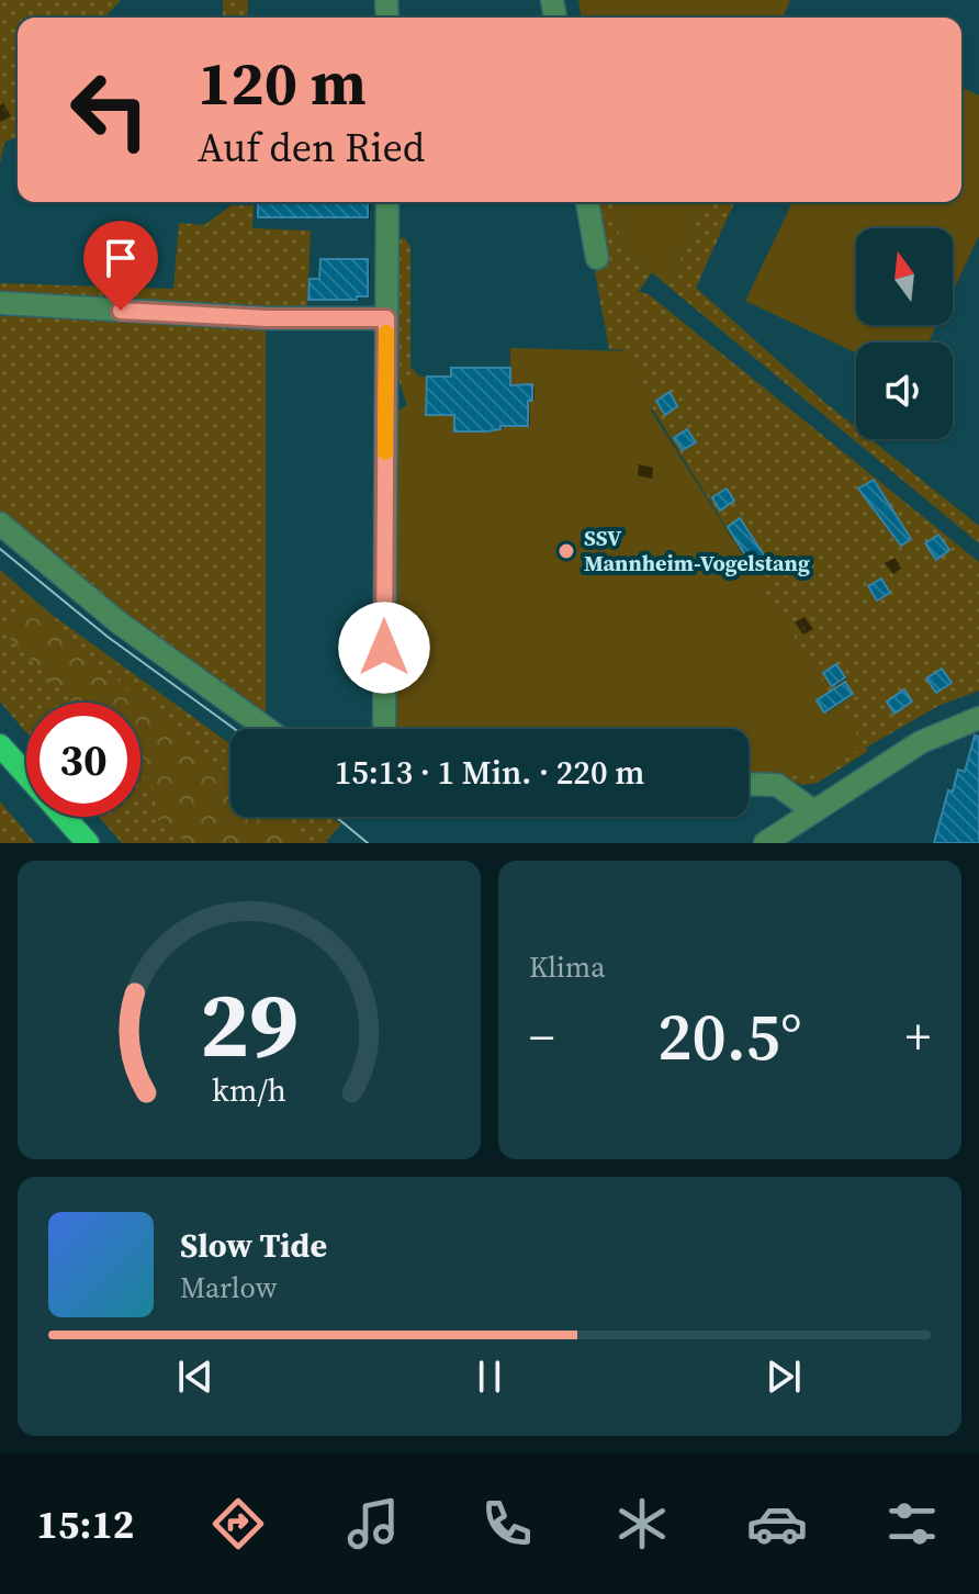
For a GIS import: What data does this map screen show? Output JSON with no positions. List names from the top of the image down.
{
  "places": ["SSV Mannheim-Vogelstang"],
  "north": "top",
  "page": {
    "turn": ["120 m", "Auf den Ried"],
    "limit": "30",
    "trip": "15:13 · 1 Min. · 220 m",
    "tile": "Klima",
    "heat": ["−", "20.5°", "+"],
    "song": ["Slow Tide", "Marlow"],
    "tabs": "15:12",
    "gauge": ["29", "km/h"]
  }
}
